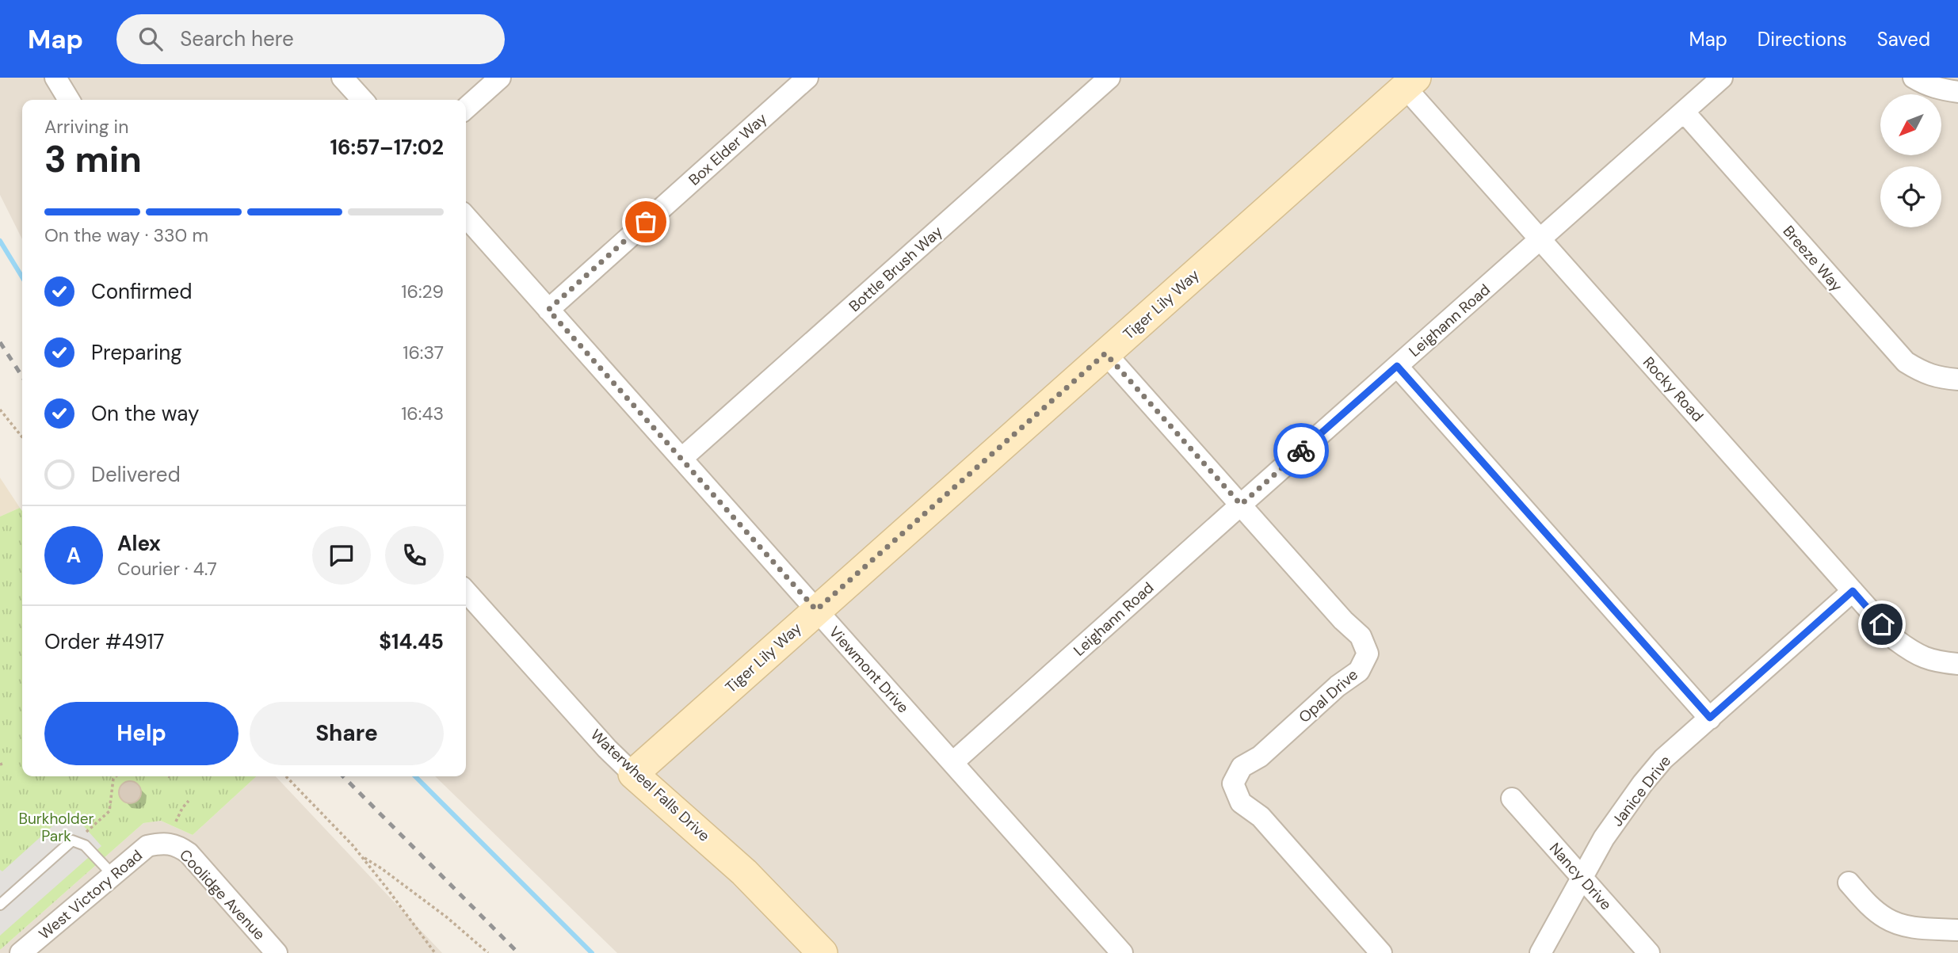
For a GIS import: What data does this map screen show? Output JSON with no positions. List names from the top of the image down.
{
  "streets": {
    "street": [
      "Box Elder Way",
      "Breeze Way",
      "Bottle Brush Way",
      "Tiger Lily Way",
      "Leighann Road",
      "Rocky Road",
      "Viewmont Drive",
      "Opal Drive",
      "Waterwheel Falls Drive",
      "Janice Drive",
      "Nancy Drive",
      "West Victory Road",
      "Coolidge Avenue"
    ]
  },
  "crossings": [
    ["Box Elder Way", "Viewmont Drive"],
    ["Breeze Way", "Leighann Road"],
    ["Bottle Brush Way", "Viewmont Drive"],
    ["Tiger Lily Way", "Rocky Road"],
    ["Tiger Lily Way", "Viewmont Drive"],
    ["Tiger Lily Way", "Opal Drive"],
    ["Tiger Lily Way", "Waterwheel Falls Drive"],
    ["Leighann Road", "Rocky Road"],
    ["Leighann Road", "Viewmont Drive"],
    ["Leighann Road", "Opal Drive"],
    ["Rocky Road", "Janice Drive"],
    ["Janice Drive", "Nancy Drive"],
    ["West Victory Road", "Coolidge Avenue"]
  ],
  "parks": ["Burkholder Park"],
  "north": "bottom left",
  "page": {
    "header": "Map",
    "search": "Search here",
    "nav": ["Map", "Directions", "Saved"],
    "heading": ["3 min", "Arriving in", "16:57–17:02"],
    "panel": [
      "Alex",
      "Courier · 4.7",
      "Order #4917",
      "$14.45"
    ],
    "bar": "On the way · 330 m",
    "list": [
      ["Confirmed", "16:29"],
      ["Preparing", "16:37"],
      ["On the way", "16:43"],
      "Delivered"
    ],
    "round": "A",
    "buttons": ["Help", "Share"]
  }
}
